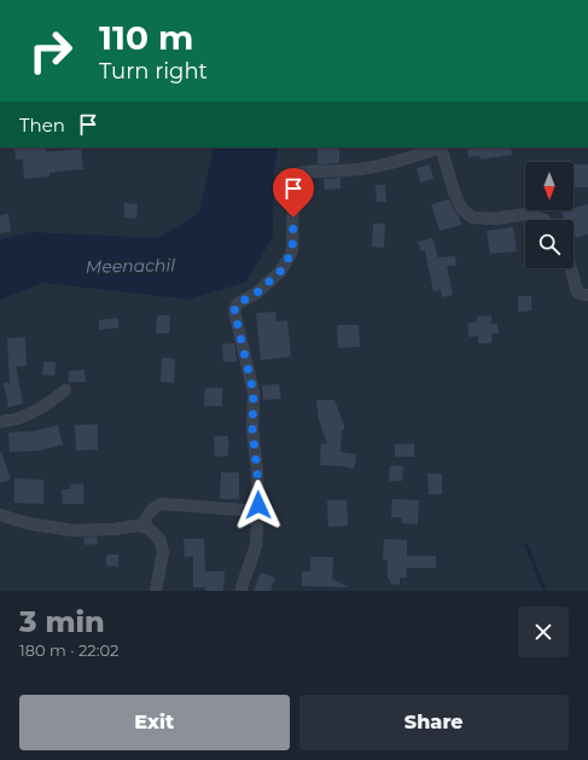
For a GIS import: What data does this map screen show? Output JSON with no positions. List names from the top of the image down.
{
  "water": ["Meenachil"],
  "north": "bottom",
  "page": {
    "turn": ["110 m", "Turn right"],
    "then": "Then",
    "heading": ["3 min", "180 m · 22:02"],
    "buttons": ["Exit", "Share"]
  }
}
